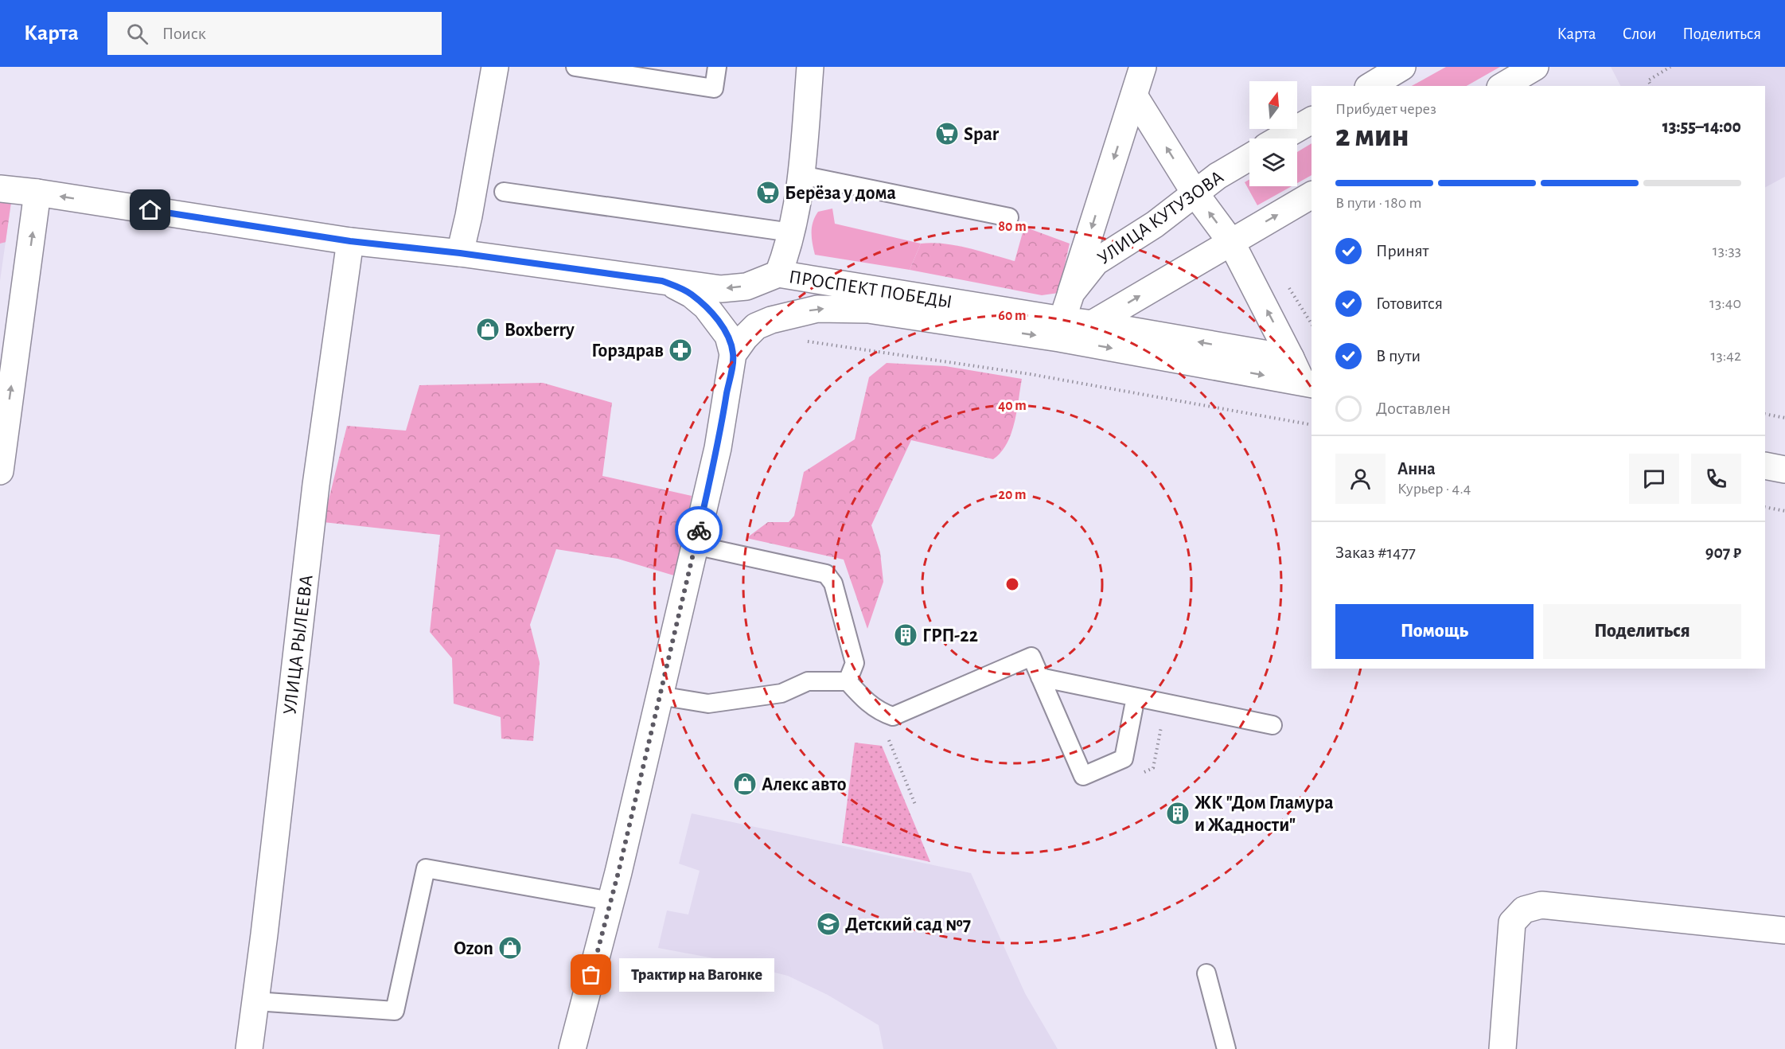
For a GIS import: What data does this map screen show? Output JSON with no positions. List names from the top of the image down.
{
  "streets": {
    "main road": ["УЛИЦА КУТУЗОВА", "ПРОСПЕКТ ПОБЕДЫ", "УЛИЦА РЫЛЕЕВА"]
  },
  "crossings": [
    ["УЛИЦА КУТУЗОВА", "ПРОСПЕКТ ПОБЕДЫ"],
    ["ПРОСПЕКТ ПОБЕДЫ", "УЛИЦА РЫЛЕЕВА"]
  ],
  "places": {
    "supermarket": ["Spar", "Берёза у дома"],
    "shop": ["Boxberry", "Алекс авто", "Ozon"],
    "pharmacy": ["Горздрав"],
    "building": ["ГРП-22", "ЖК \"Дом Гламура и Жадности\""],
    "school or university": ["Детский сад №7"],
    "other": ["Трактир на Вагонке"]
  },
  "north": "top",
  "page": {
    "header": "Карта",
    "search": "Поиск",
    "nav": ["Карта", "Слои", "Поделиться"],
    "heading": ["2 мин", "Прибудет через", "13:55–14:00"],
    "panel": [
      "Анна",
      "Курьер · 4.4",
      "Заказ #1477",
      "907 ₽"
    ],
    "bar": "В пути · 180 m",
    "list": [
      ["Принят", "13:33"],
      ["Готовится", "13:40"],
      ["В пути", "13:42"],
      "Доставлен"
    ],
    "buttons": ["Помощь", "Поделиться"],
    "bubble": "Трактир на Вагонке"
  },
  "rings": [
    "80 m",
    "60 m",
    "40 m",
    "20 m"
  ]
}
